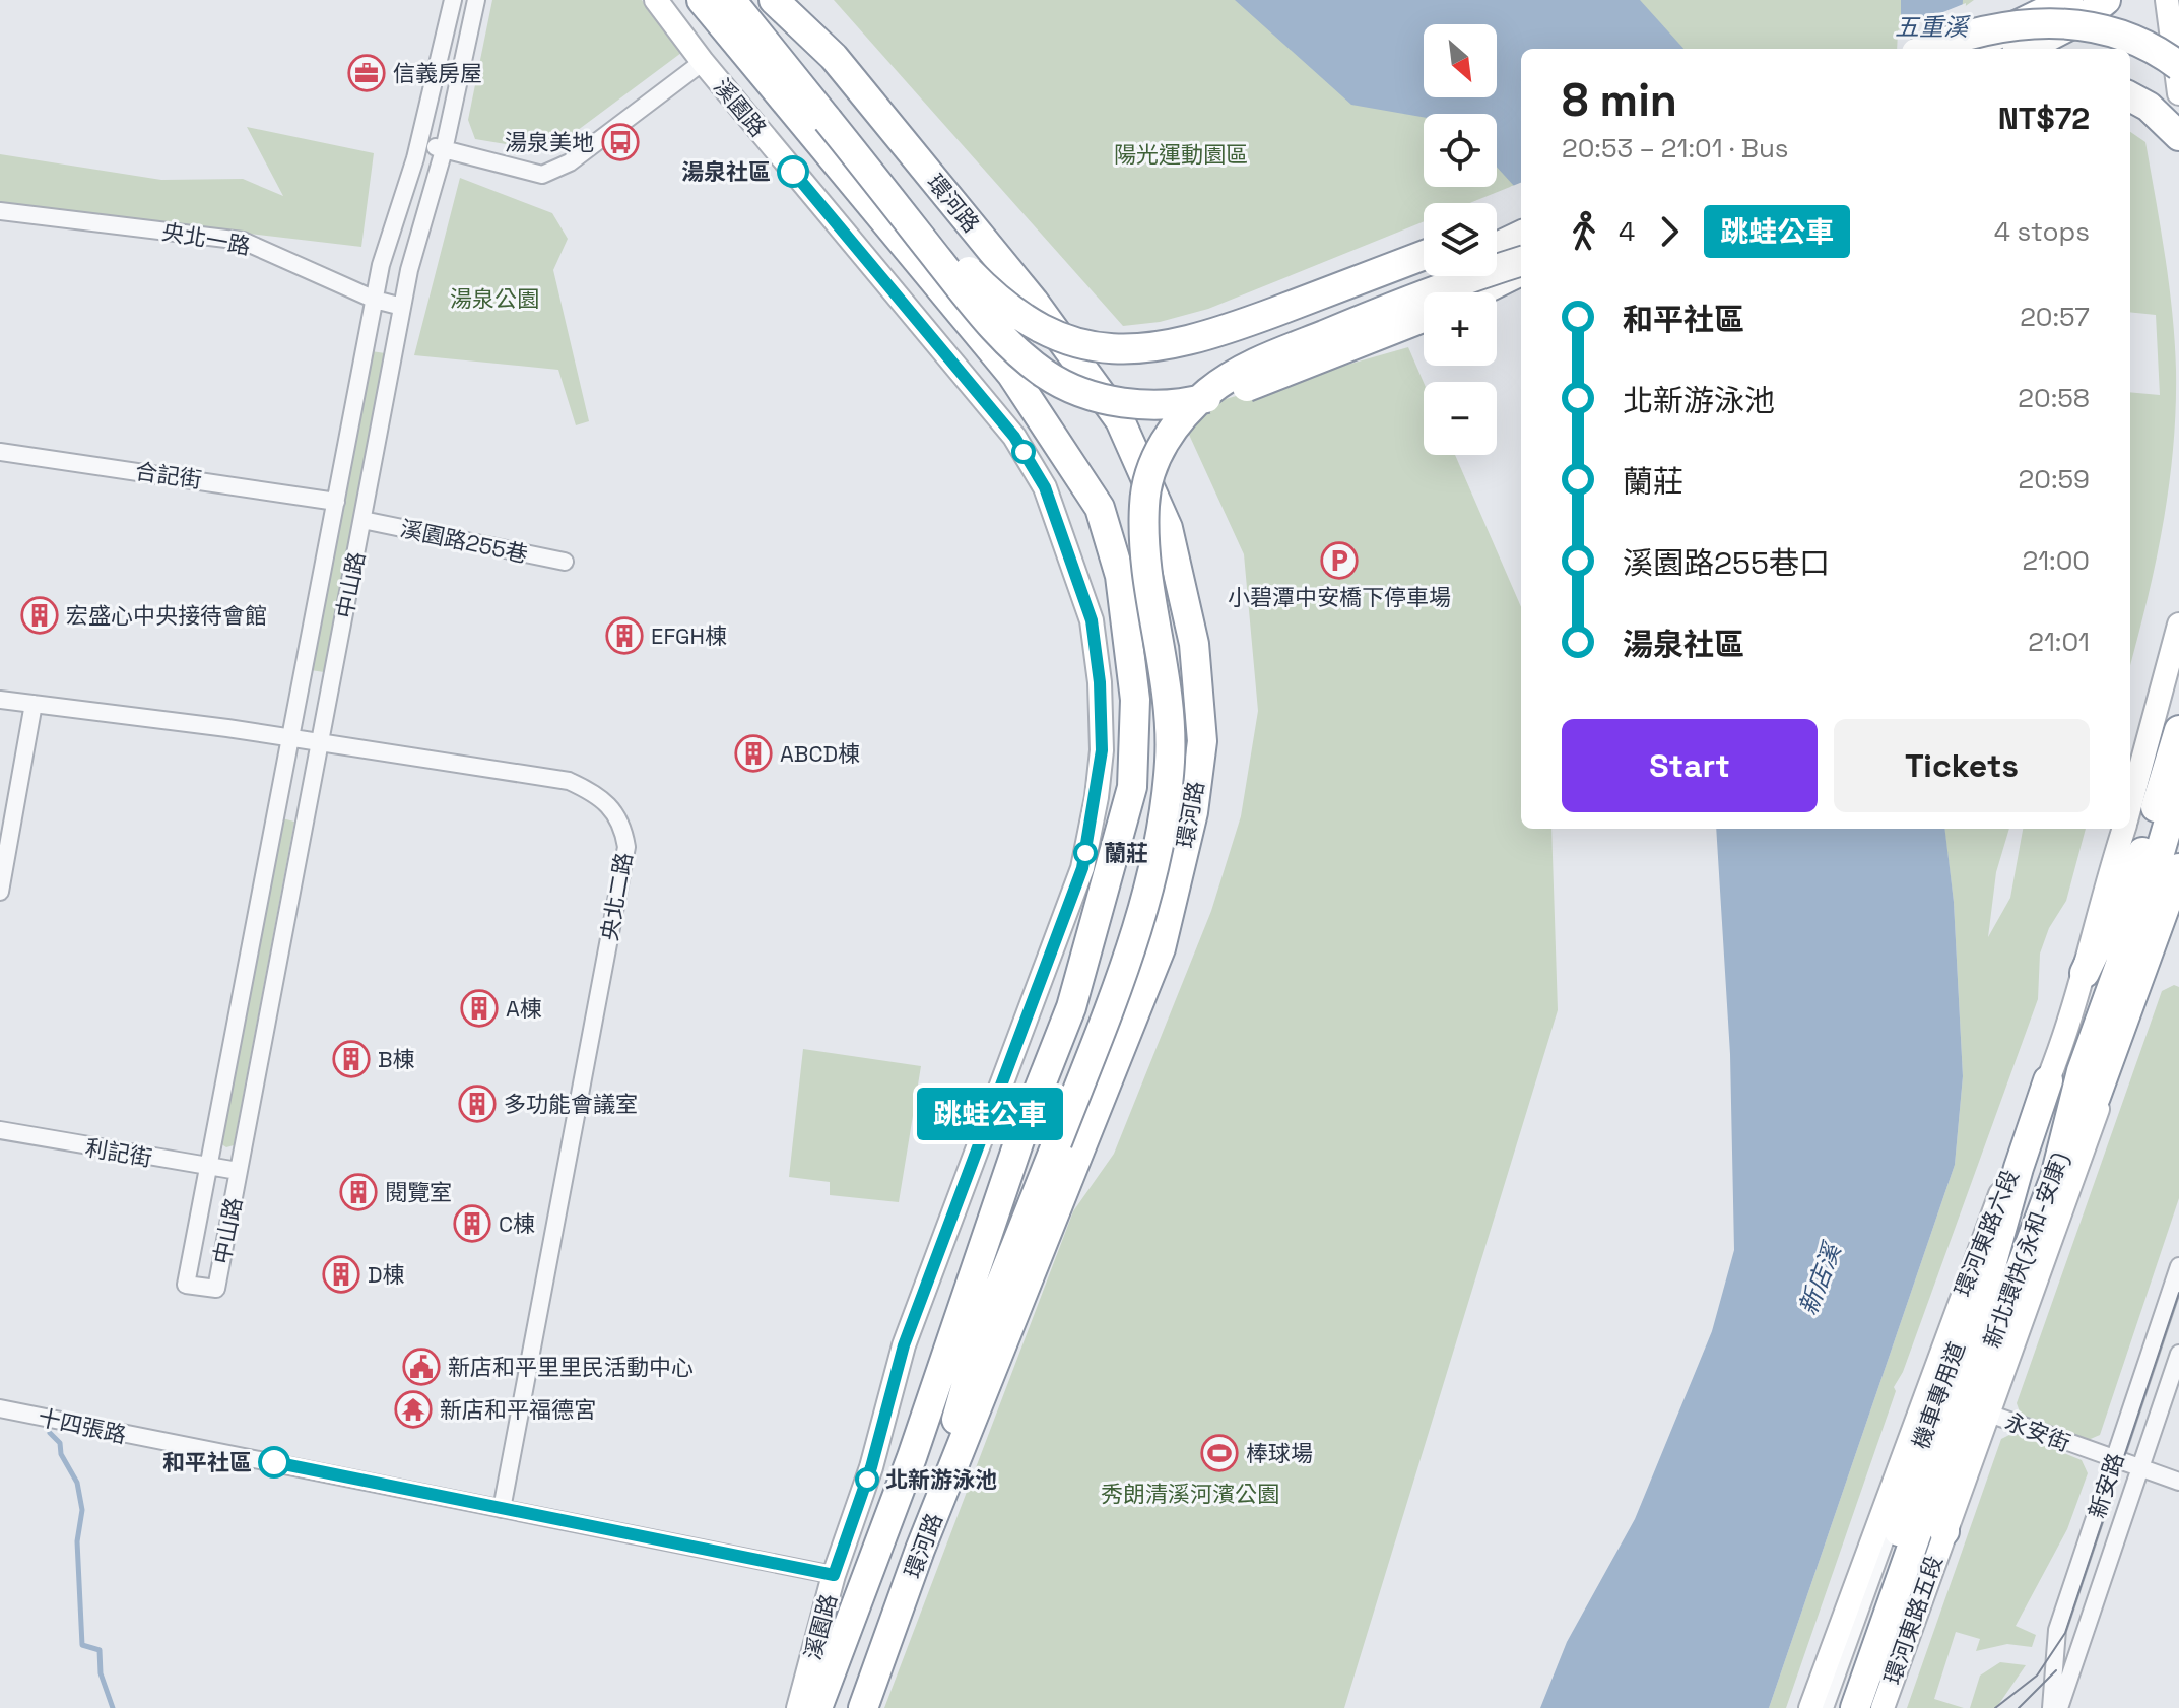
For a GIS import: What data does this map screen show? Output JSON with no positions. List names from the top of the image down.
{
  "streets": {
    "highway": ["環河路", "新北環快(永和-安康)"],
    "main road": ["溪園路", "環河東路六段", "環河東路五段"],
    "street": [
      "央北一路",
      "合記街",
      "溪園路255巷",
      "中山路",
      "央北二路",
      "利記街",
      "機車專用道",
      "十四張路",
      "永安街",
      "新安路"
    ]
  },
  "crossings": [
    ["溪園路", "中山路"],
    ["溪園路", "十四張路"],
    ["央北一路", "中山路"],
    ["合記街", "中山路"],
    ["溪園路255巷", "中山路"],
    ["中山路", "央北二路"],
    ["中山路", "利記街"],
    ["央北二路", "十四張路"],
    ["環河東路六段", "新北環快(永和-安康)"],
    ["環河東路六段", "機車專用道"],
    ["新北環快(永和-安康)", "機車專用道"],
    ["永安街", "新安路"]
  ],
  "water": ["五重溪", "新店溪"],
  "parks": ["陽光運動園區", "湯泉公園", "秀朗清溪河濱公園"],
  "places": {
    "office": ["信義房屋"],
    "bus stop": ["湯泉美地"],
    "other": [
      "湯泉社區",
      "蘭莊",
      "和平社區",
      "北新游泳池"
    ],
    "parking": ["小碧潭中安橋下停車場"],
    "building": [
      "宏盛心中央接待會館",
      "EFGH棟",
      "ABCD棟",
      "A棟",
      "B棟",
      "多功能會議室",
      "閱覽室",
      "C棟",
      "D棟"
    ],
    "public building": ["新店和平里里民活動中心"],
    "temple": ["新店和平福德宮"],
    "sports": ["棒球場"]
  },
  "lines": ["bus line 跳蛙公車"],
  "north": "bottom right",
  "page": {
    "on_map": "跳蛙公車",
    "map_buttons": ["+", "−"],
    "heading": ["8 min", "20:53 – 21:01 · Bus", "NT$72"],
    "legs": ["4", "跳蛙公車", "4 stops"],
    "list": [
      {
        "name": "和平社區",
        "value": "20:57"
      },
      {
        "name": "北新游泳池",
        "value": "20:58"
      },
      {
        "name": "蘭莊",
        "value": "20:59"
      },
      {
        "name": "溪園路255巷口",
        "value": "21:00"
      },
      {
        "name": "湯泉社區",
        "value": "21:01"
      }
    ],
    "buttons": ["Start", "Tickets"]
  }
}
